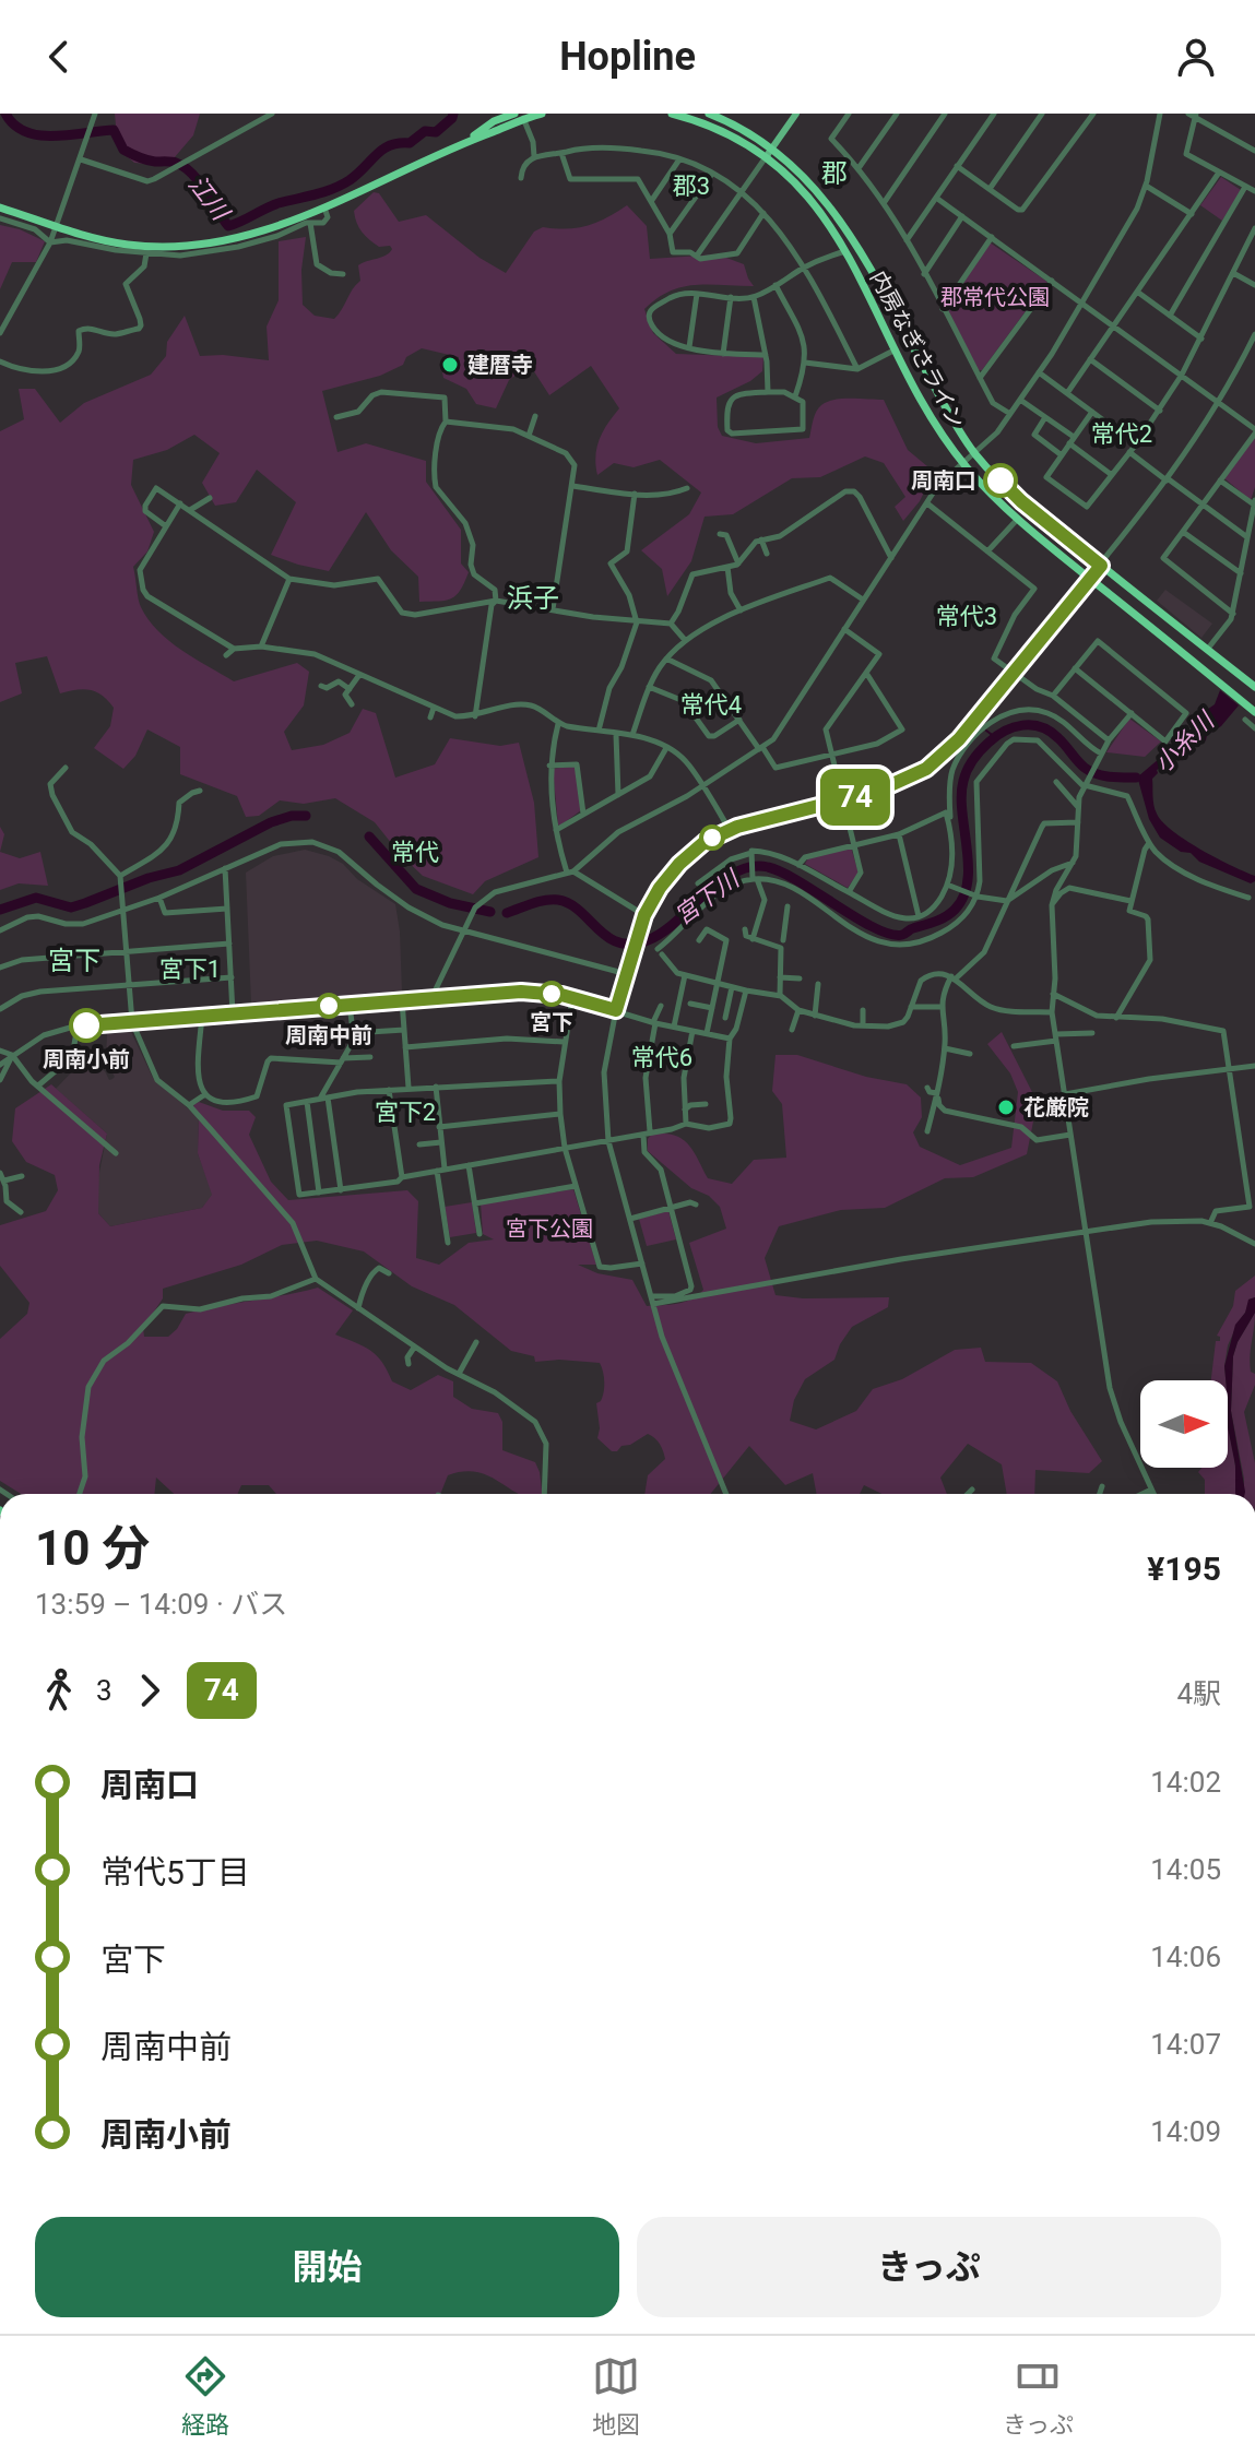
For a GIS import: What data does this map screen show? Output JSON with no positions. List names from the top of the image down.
{
  "streets": {
    "highway": ["内房なぎさライン"]
  },
  "districts": [
    "郡",
    "郡3",
    "常代2",
    "浜子",
    "常代3",
    "常代4",
    "常代",
    "宮下",
    "宮下1",
    "常代6",
    "宮下2"
  ],
  "water": ["江川", "小糸川", "宮下川"],
  "parks": ["郡常代公園", "宮下公園"],
  "places": [
    "建暦寺",
    "周南口",
    "宮下",
    "周南中前",
    "周南小前",
    "花厳院"
  ],
  "lines": ["bus line 74"],
  "north": "right",
  "page": {
    "header": "Hopline",
    "on_map": "74",
    "heading": ["10 分", "13:59 – 14:09 · バス", "¥195"],
    "legs": ["3", "74", "4駅"],
    "list": [
      {
        "name": "周南口",
        "value": "14:02"
      },
      {
        "name": "常代5丁目",
        "value": "14:05"
      },
      {
        "name": "宮下",
        "value": "14:06"
      },
      {
        "name": "周南中前",
        "value": "14:07"
      },
      {
        "name": "周南小前",
        "value": "14:09"
      }
    ],
    "buttons": ["開始", "きっぷ"],
    "tabs": ["経路", "地図", "きっぷ"]
  }
}
